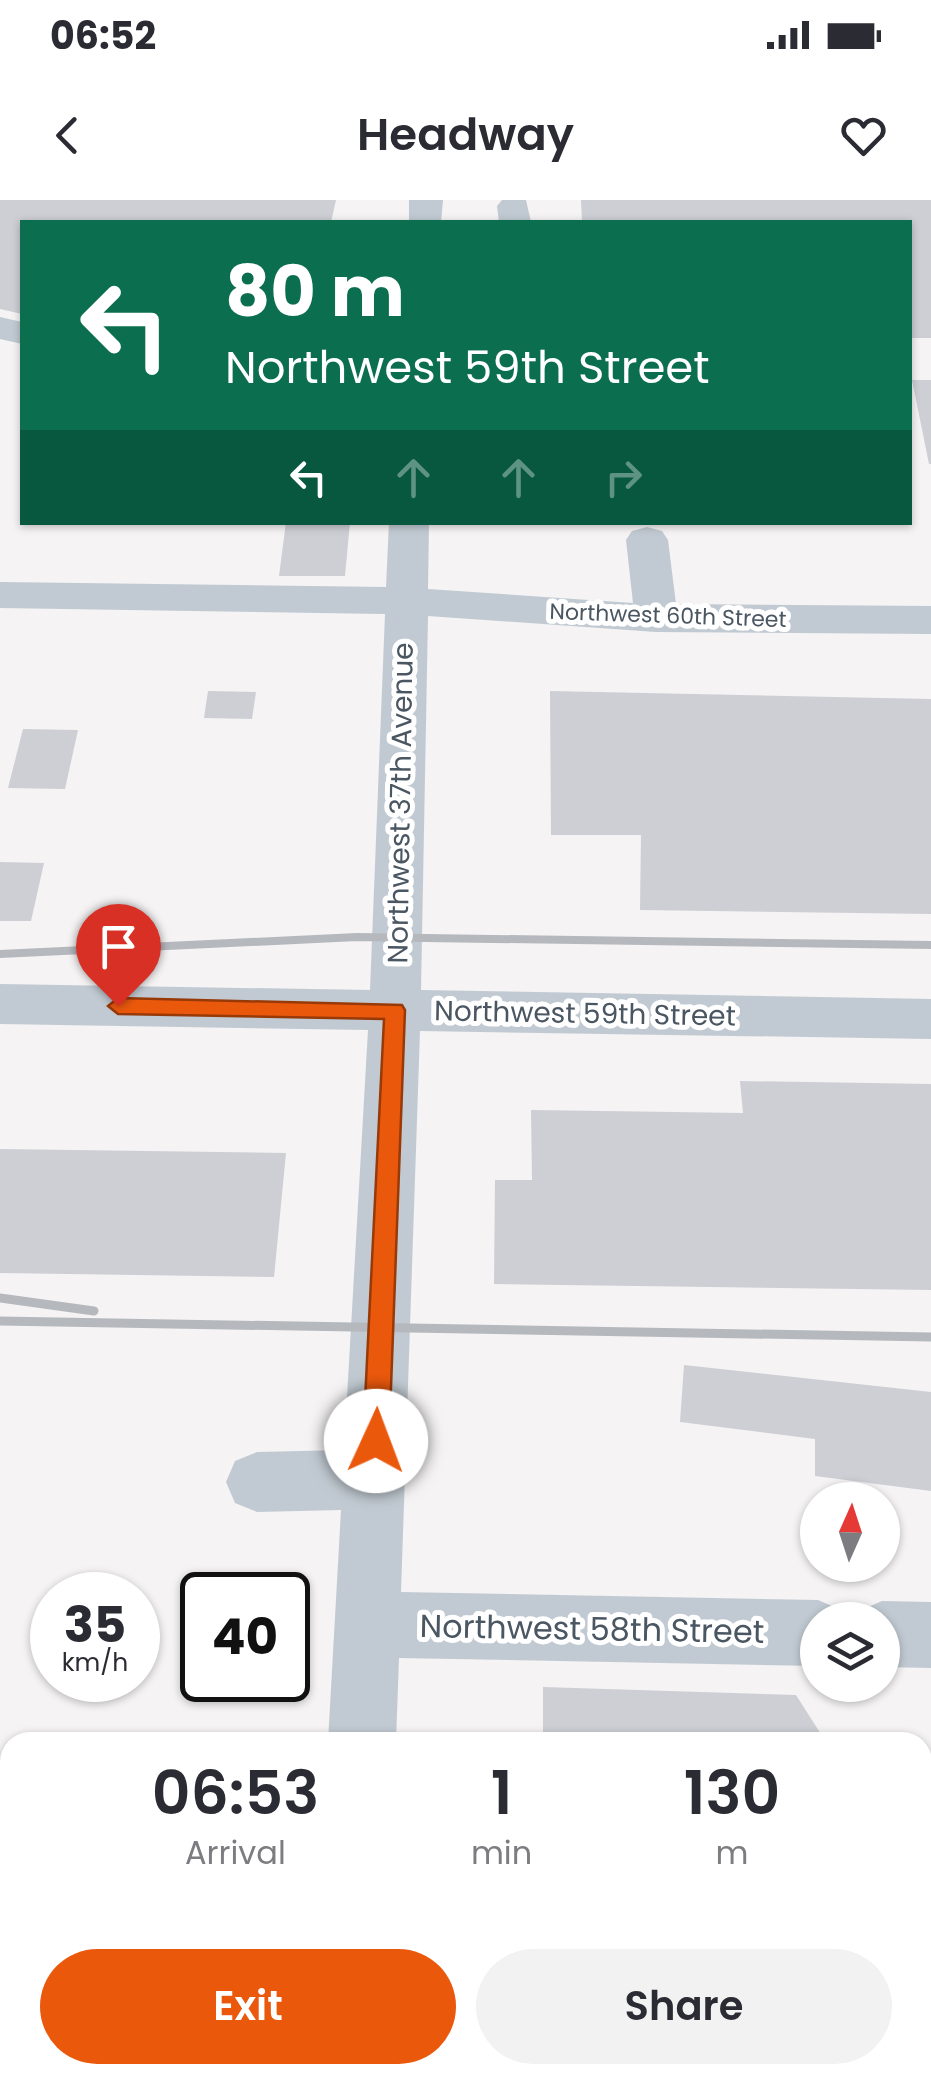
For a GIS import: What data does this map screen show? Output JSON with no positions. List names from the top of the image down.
{
  "streets": {
    "street": [
      "Northwest 60th Street",
      "Northwest 37th Avenue",
      "Northwest 59th Street",
      "Northwest 58th Street"
    ]
  },
  "crossings": [
    ["Northwest 60th Street", "Northwest 37th Avenue"],
    ["Northwest 37th Avenue", "Northwest 59th Street"],
    ["Northwest 37th Avenue", "Northwest 58th Street"]
  ],
  "north": "top",
  "page": {
    "status": "06:52",
    "header": "Headway",
    "turn": ["80 m", "Northwest 59th Street"],
    "speed": "35 km/h",
    "limit": "40",
    "eta": [
      "06:53",
      "Arrival",
      "1",
      "min",
      "130",
      "m"
    ],
    "buttons": ["Exit", "Share"]
  }
}
